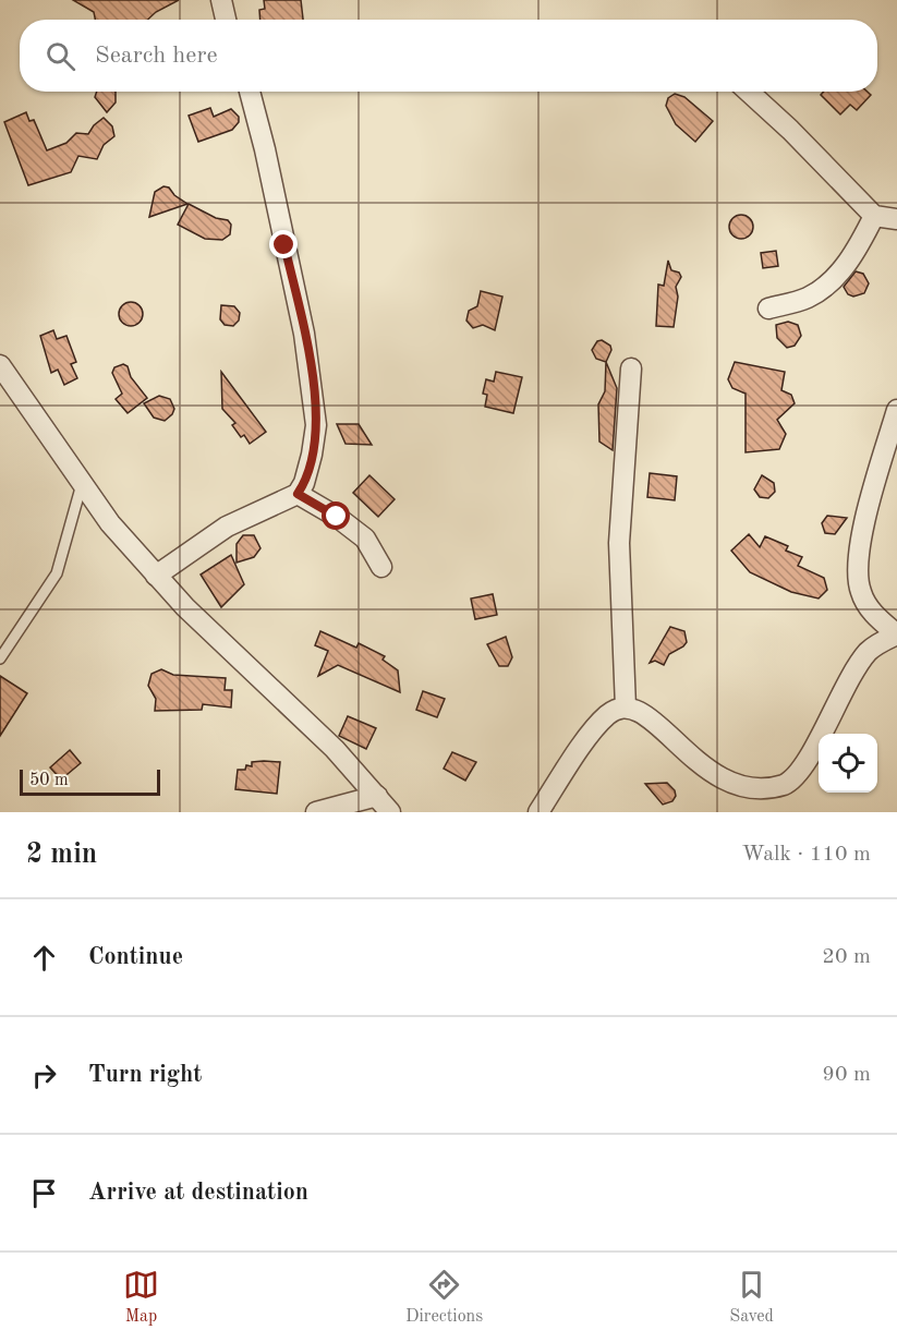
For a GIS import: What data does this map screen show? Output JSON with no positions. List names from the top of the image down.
{
  "scale_bar": "50 m",
  "page": {
    "search": "Search here",
    "scale": "50 m",
    "heading": ["2 min", "Walk · 110 m"],
    "list": [
      ["Continue", "20 m"],
      ["Turn right", "90 m"],
      "Arrive at destination"
    ],
    "nav": ["Map", "Directions", "Saved"]
  }
}
